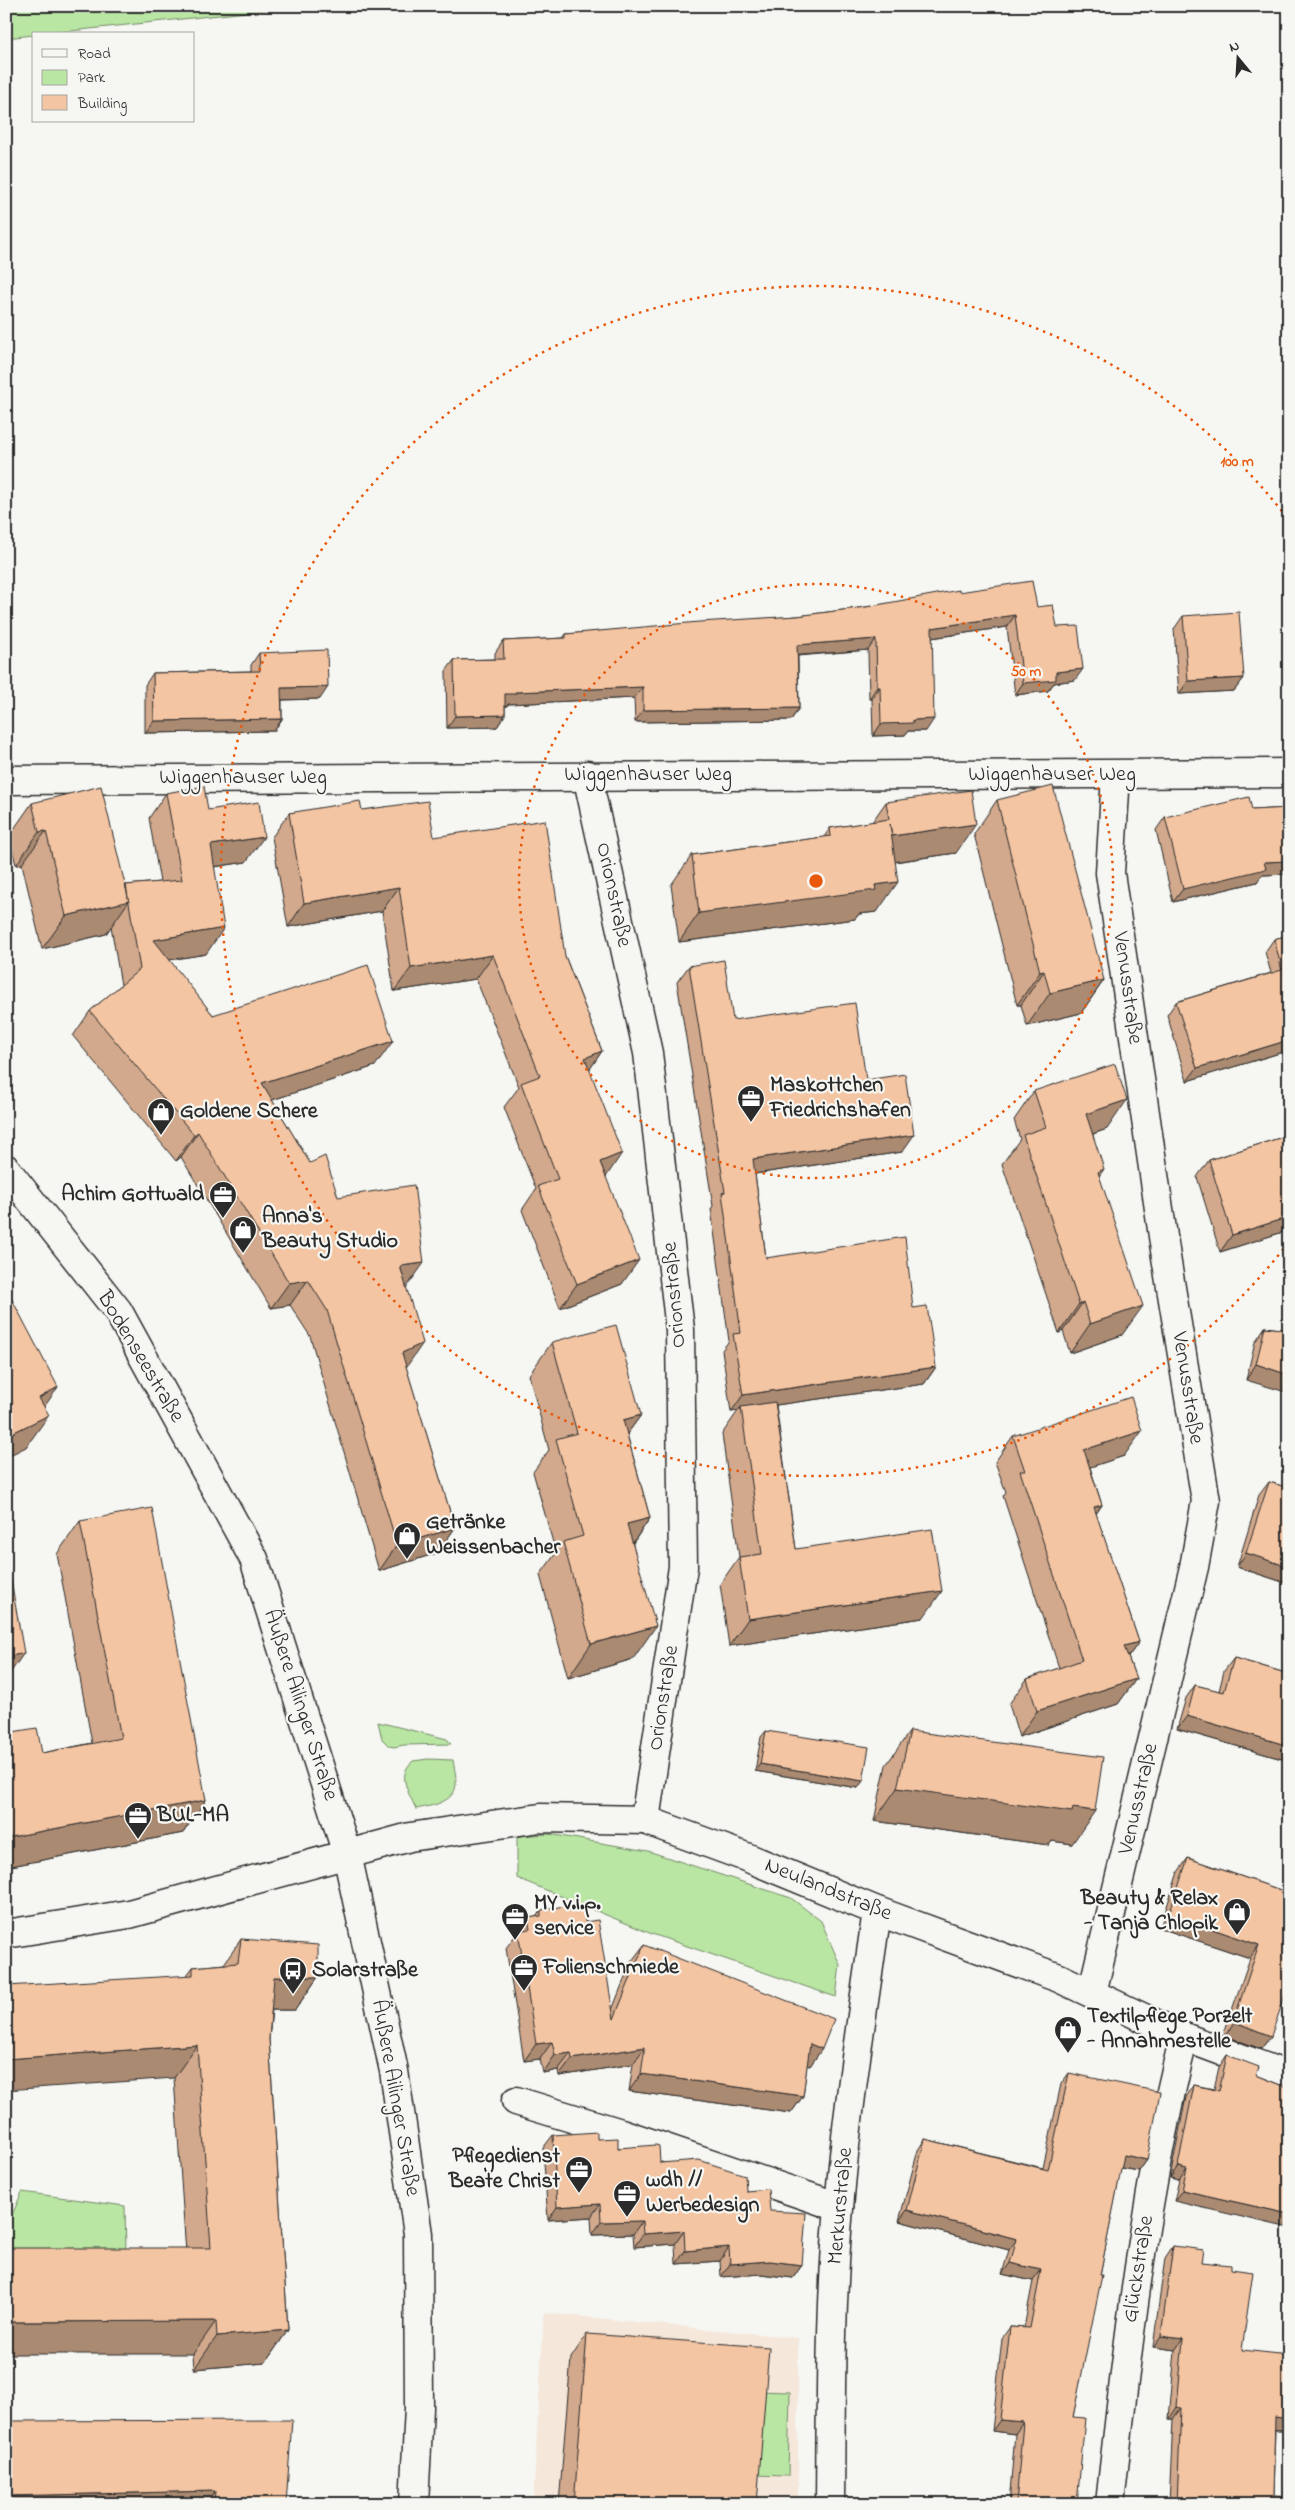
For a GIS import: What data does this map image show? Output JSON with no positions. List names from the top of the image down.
{
  "streets": {
    "street": [
      "Wiggenhauser Weg",
      "Orionstraße",
      "Venusstraße",
      "Bodenseestraße",
      "Äußere Ailinger Straße",
      "Neulandstraße",
      "Merkurstraße",
      "Glückstraße"
    ]
  },
  "crossings": [
    ["Wiggenhauser Weg", "Orionstraße"],
    ["Wiggenhauser Weg", "Venusstraße"],
    ["Orionstraße", "Neulandstraße"],
    ["Venusstraße", "Neulandstraße"],
    ["Bodenseestraße", "Äußere Ailinger Straße"],
    ["Äußere Ailinger Straße", "Neulandstraße"],
    ["Neulandstraße", "Merkurstraße"],
    ["Neulandstraße", "Glückstraße"]
  ],
  "places": {
    "office": [
      "Maskottchen Friedrichshafen",
      "Achim Gottwald",
      "BUL-MA",
      "MY v.i.p. service",
      "Folienschmiede",
      "Pflegedienst Beate Christ",
      "wdh // Werbedesign"
    ],
    "shop": [
      "Goldene Schere",
      "Anna's Beauty Studio",
      "Getränke Weissenbacher",
      "Beauty & Relax - Tanja Chlopik",
      "Textilpflege Porzelt - Annahmestelle"
    ],
    "bus stop": ["Solarstraße"]
  },
  "legend": ["Road", "Park", "Building"],
  "north": "top",
  "rings": ["100 m", "50 m"]
}
